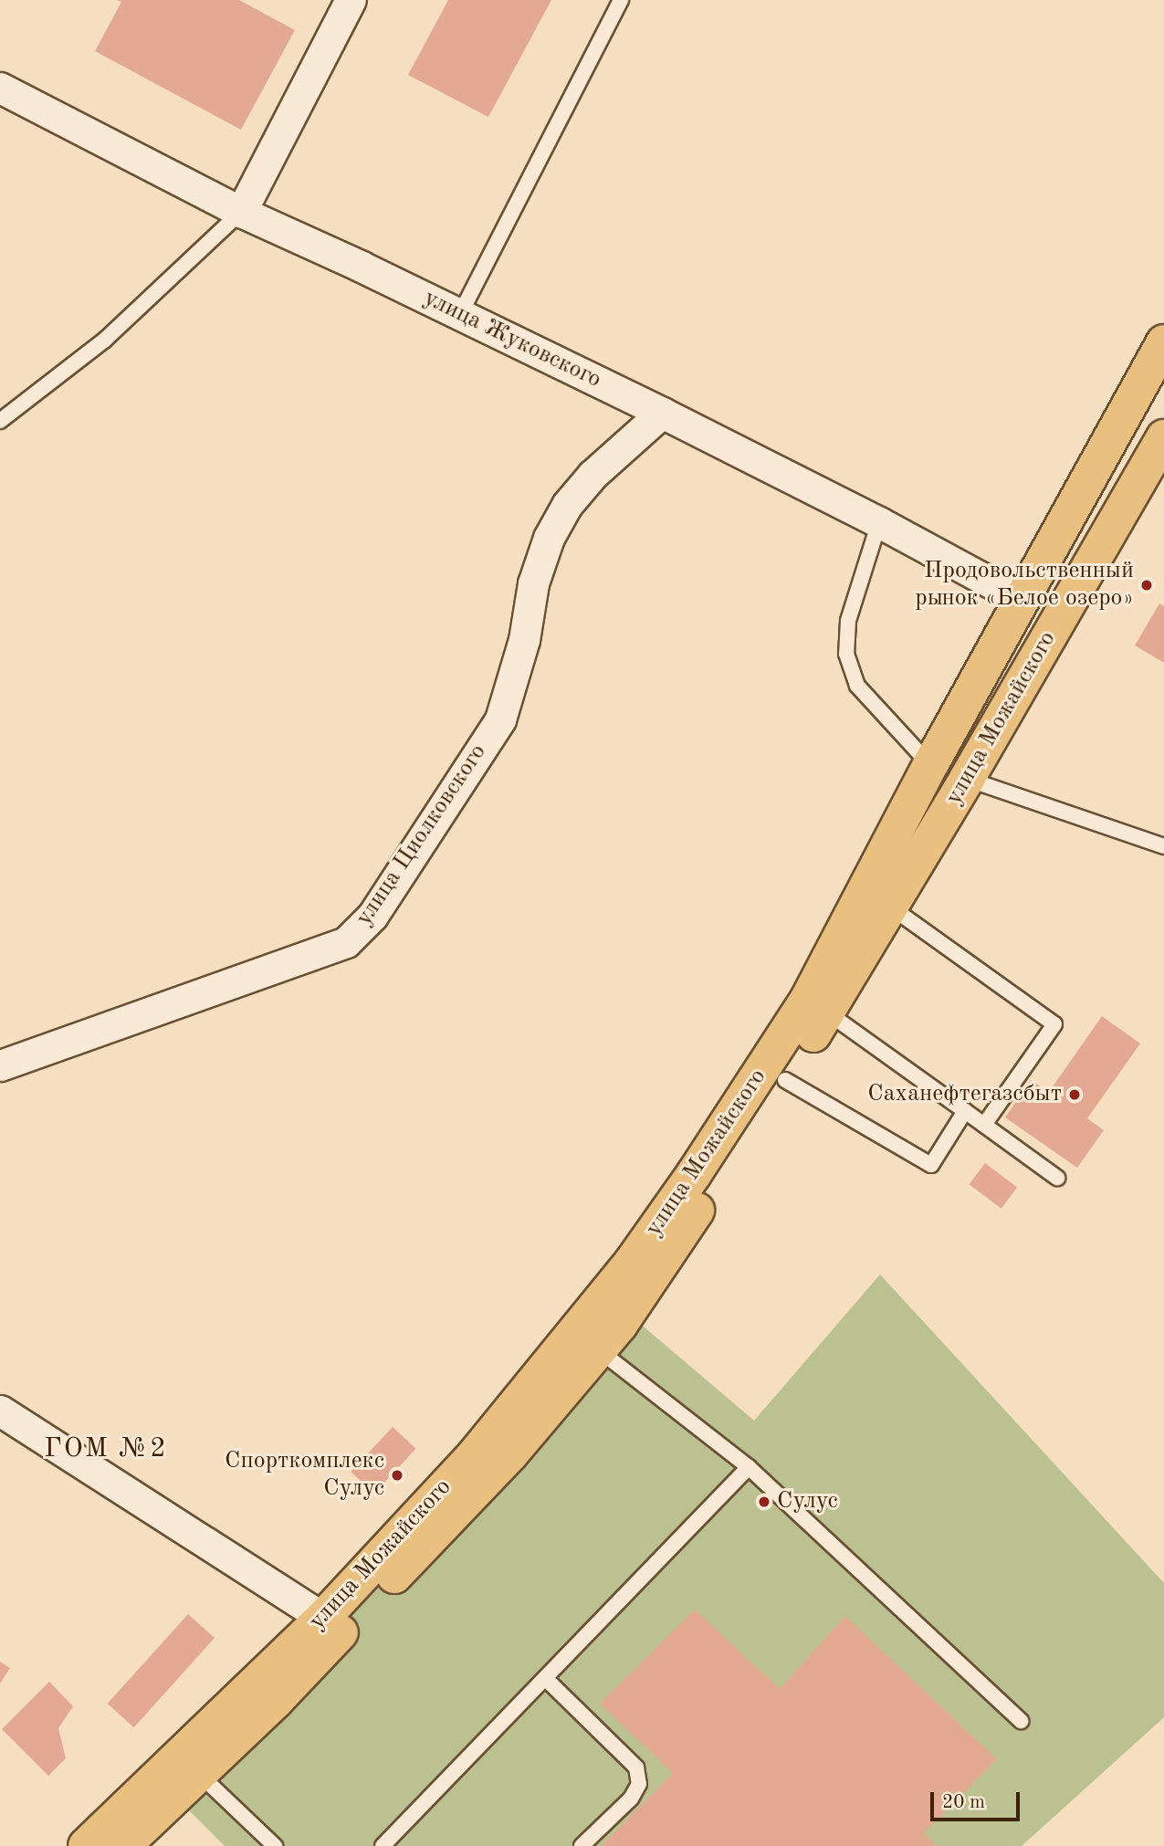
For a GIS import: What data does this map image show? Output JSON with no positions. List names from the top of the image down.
{
  "streets": {
    "main road": ["улица Можайского"],
    "street": ["улица Жуковского", "улица Циолковского"]
  },
  "crossings": [
    ["улица Жуковского", "улица Можайского"],
    ["улица Жуковского", "улица Циолковского"]
  ],
  "districts": ["ГОМ №2"],
  "places": [
    "Продовольственный рынок «Белое озеро»",
    "Саханефтегазсбыт",
    "Спорткомплекс Сулус",
    "Сулус"
  ],
  "scale_bar": "20 m"
}
